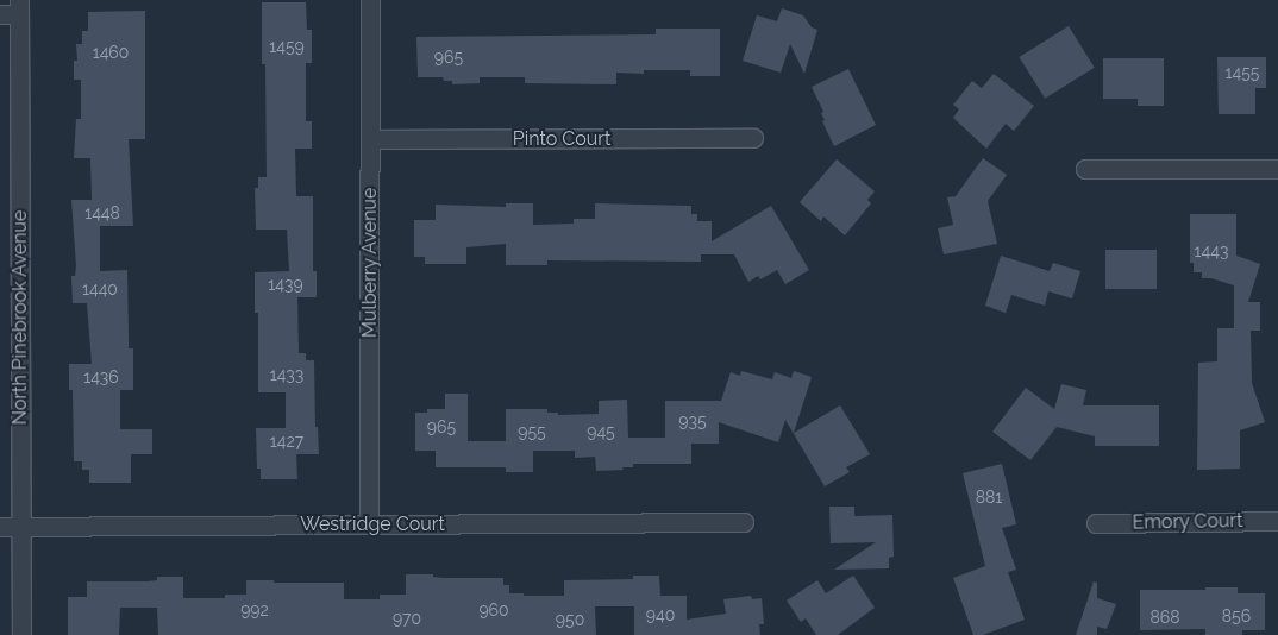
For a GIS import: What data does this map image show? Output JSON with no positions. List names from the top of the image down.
{
  "streets": {
    "street": [
      "Pinto Court",
      "Mulberry Avenue",
      "North Pinebrook Avenue",
      "Emory Court",
      "Westridge Court"
    ]
  },
  "crossings": [
    ["Pinto Court", "Mulberry Avenue"],
    ["Mulberry Avenue", "Westridge Court"],
    ["North Pinebrook Avenue", "Westridge Court"]
  ],
  "house_numbers": [
    "1459",
    "1460",
    "965",
    "1455",
    "1448",
    "1443",
    "1439",
    "1440",
    "1433",
    "1436",
    "935",
    "965",
    "955",
    "945",
    "1427",
    "881",
    "992",
    "960",
    "940",
    "856",
    "868",
    "970",
    "950"
  ]
}
